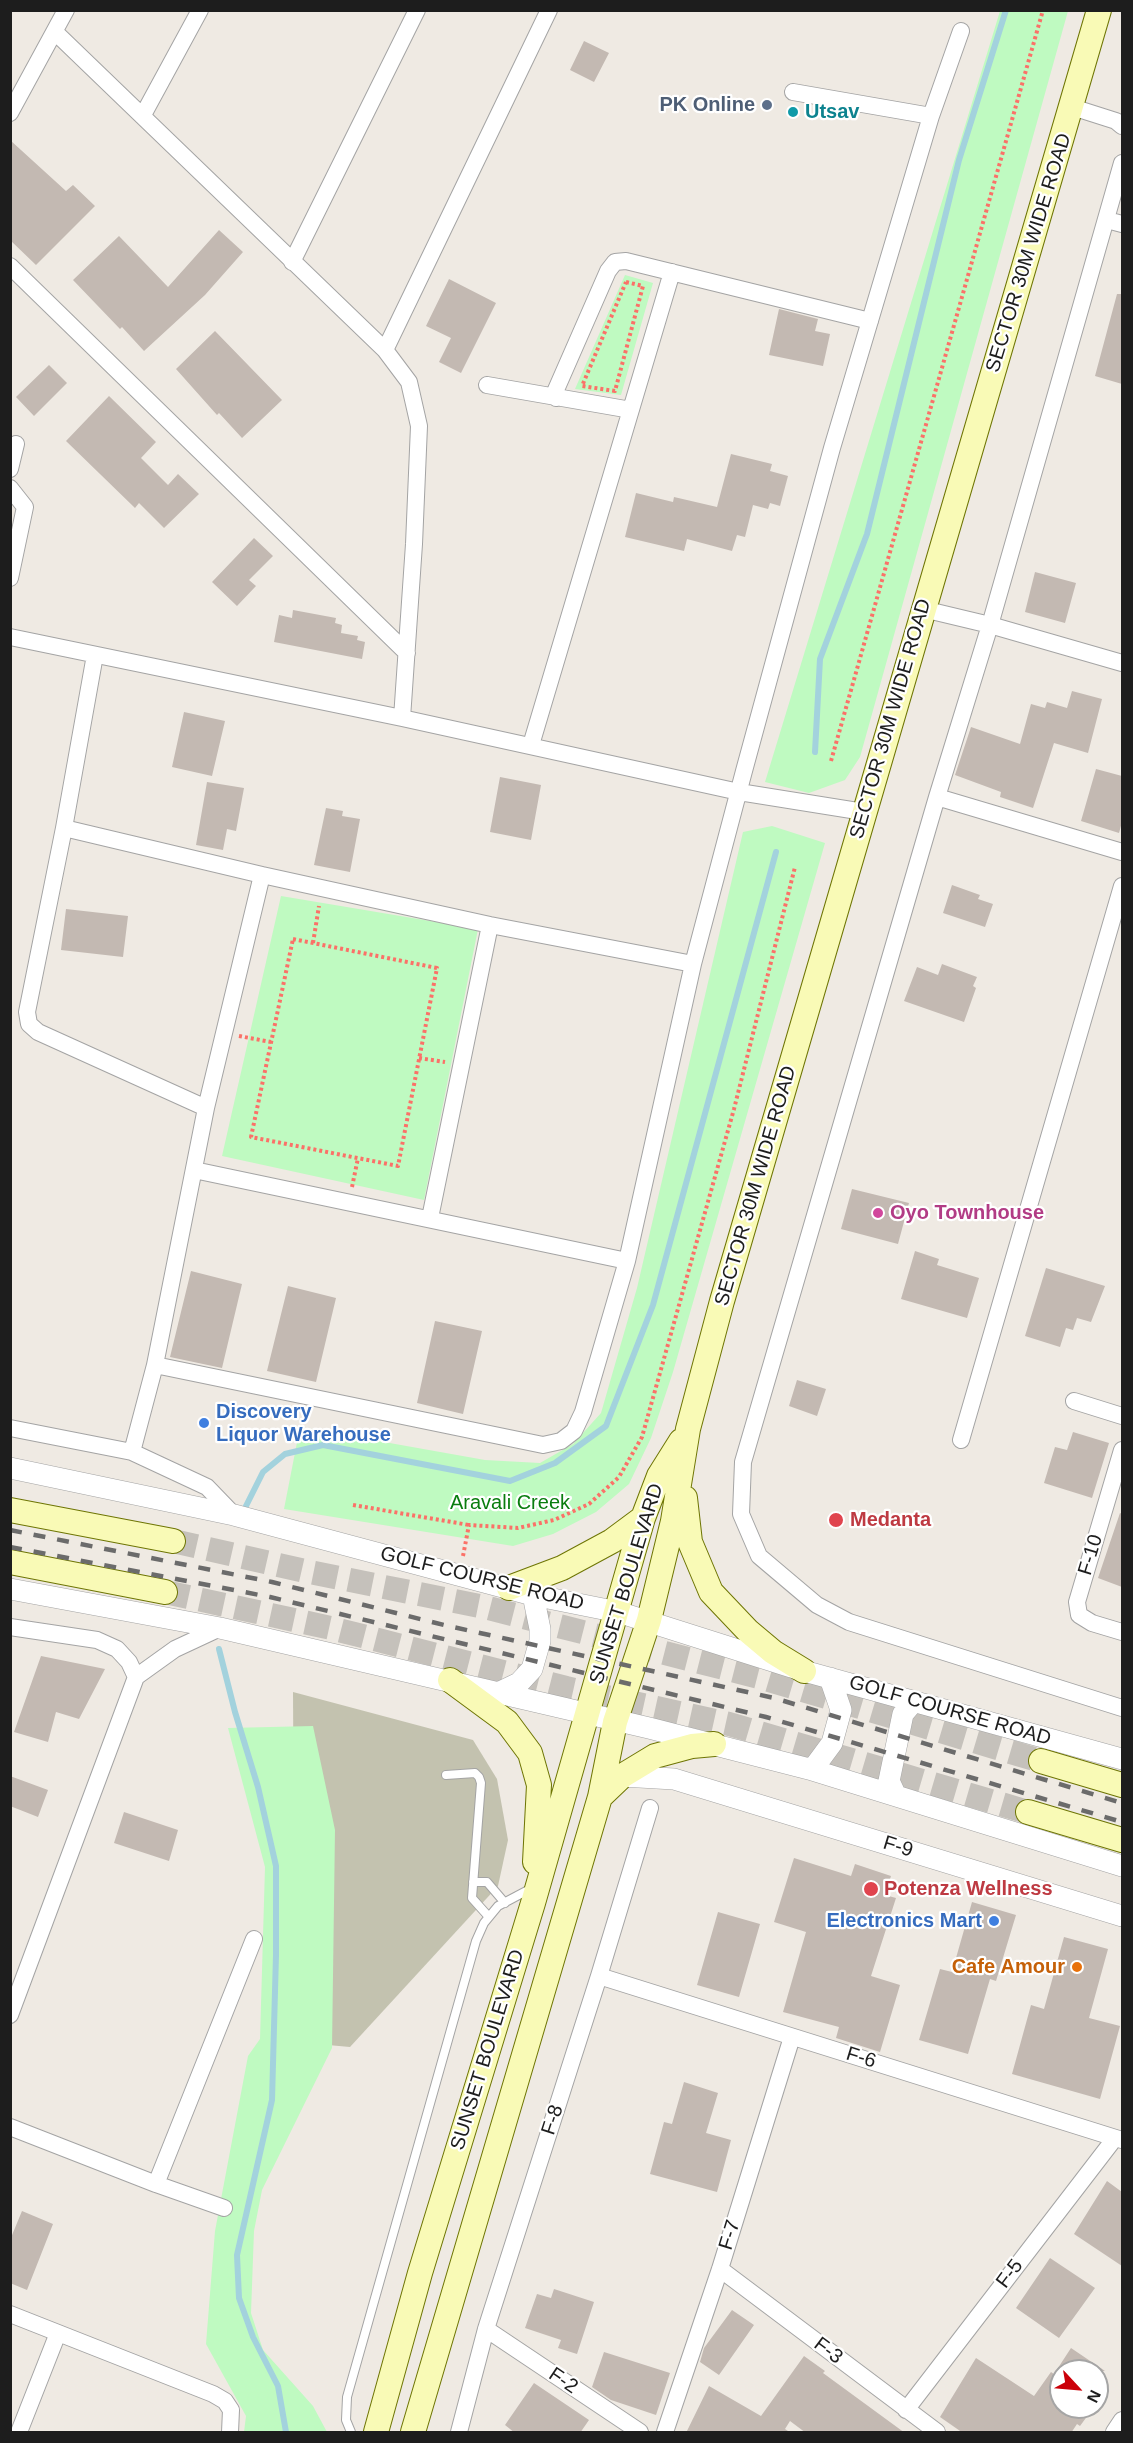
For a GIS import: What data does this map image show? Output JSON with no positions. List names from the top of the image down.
{
  "streets": {
    "main road": ["SECTOR 30M WIDE ROAD", "SUNSET BOULEVARD"],
    "street": [
      "F-10",
      "GOLF COURSE ROAD",
      "F-9",
      "F-6",
      "F-8",
      "F-7",
      "F-5",
      "F-3",
      "F-2"
    ]
  },
  "crossings": [
    ["SECTOR 30M WIDE ROAD", "SUNSET BOULEVARD"],
    ["GOLF COURSE ROAD", "SUNSET BOULEVARD"],
    ["F-6", "F-8"],
    ["F-6", "F-7"],
    ["F-6", "F-5"],
    ["F-8", "F-2"],
    ["F-7", "F-3"],
    ["F-5", "F-3"]
  ],
  "parks": ["Aravali Creek"],
  "places": [
    "PK Online",
    "Utsav",
    "Oyo Townhouse",
    "Discovery Liquor Warehouse",
    "Medanta",
    "Potenza Wellness",
    "Electronics Mart",
    "Cafe Amour"
  ],
  "north": "bottom right"
}
